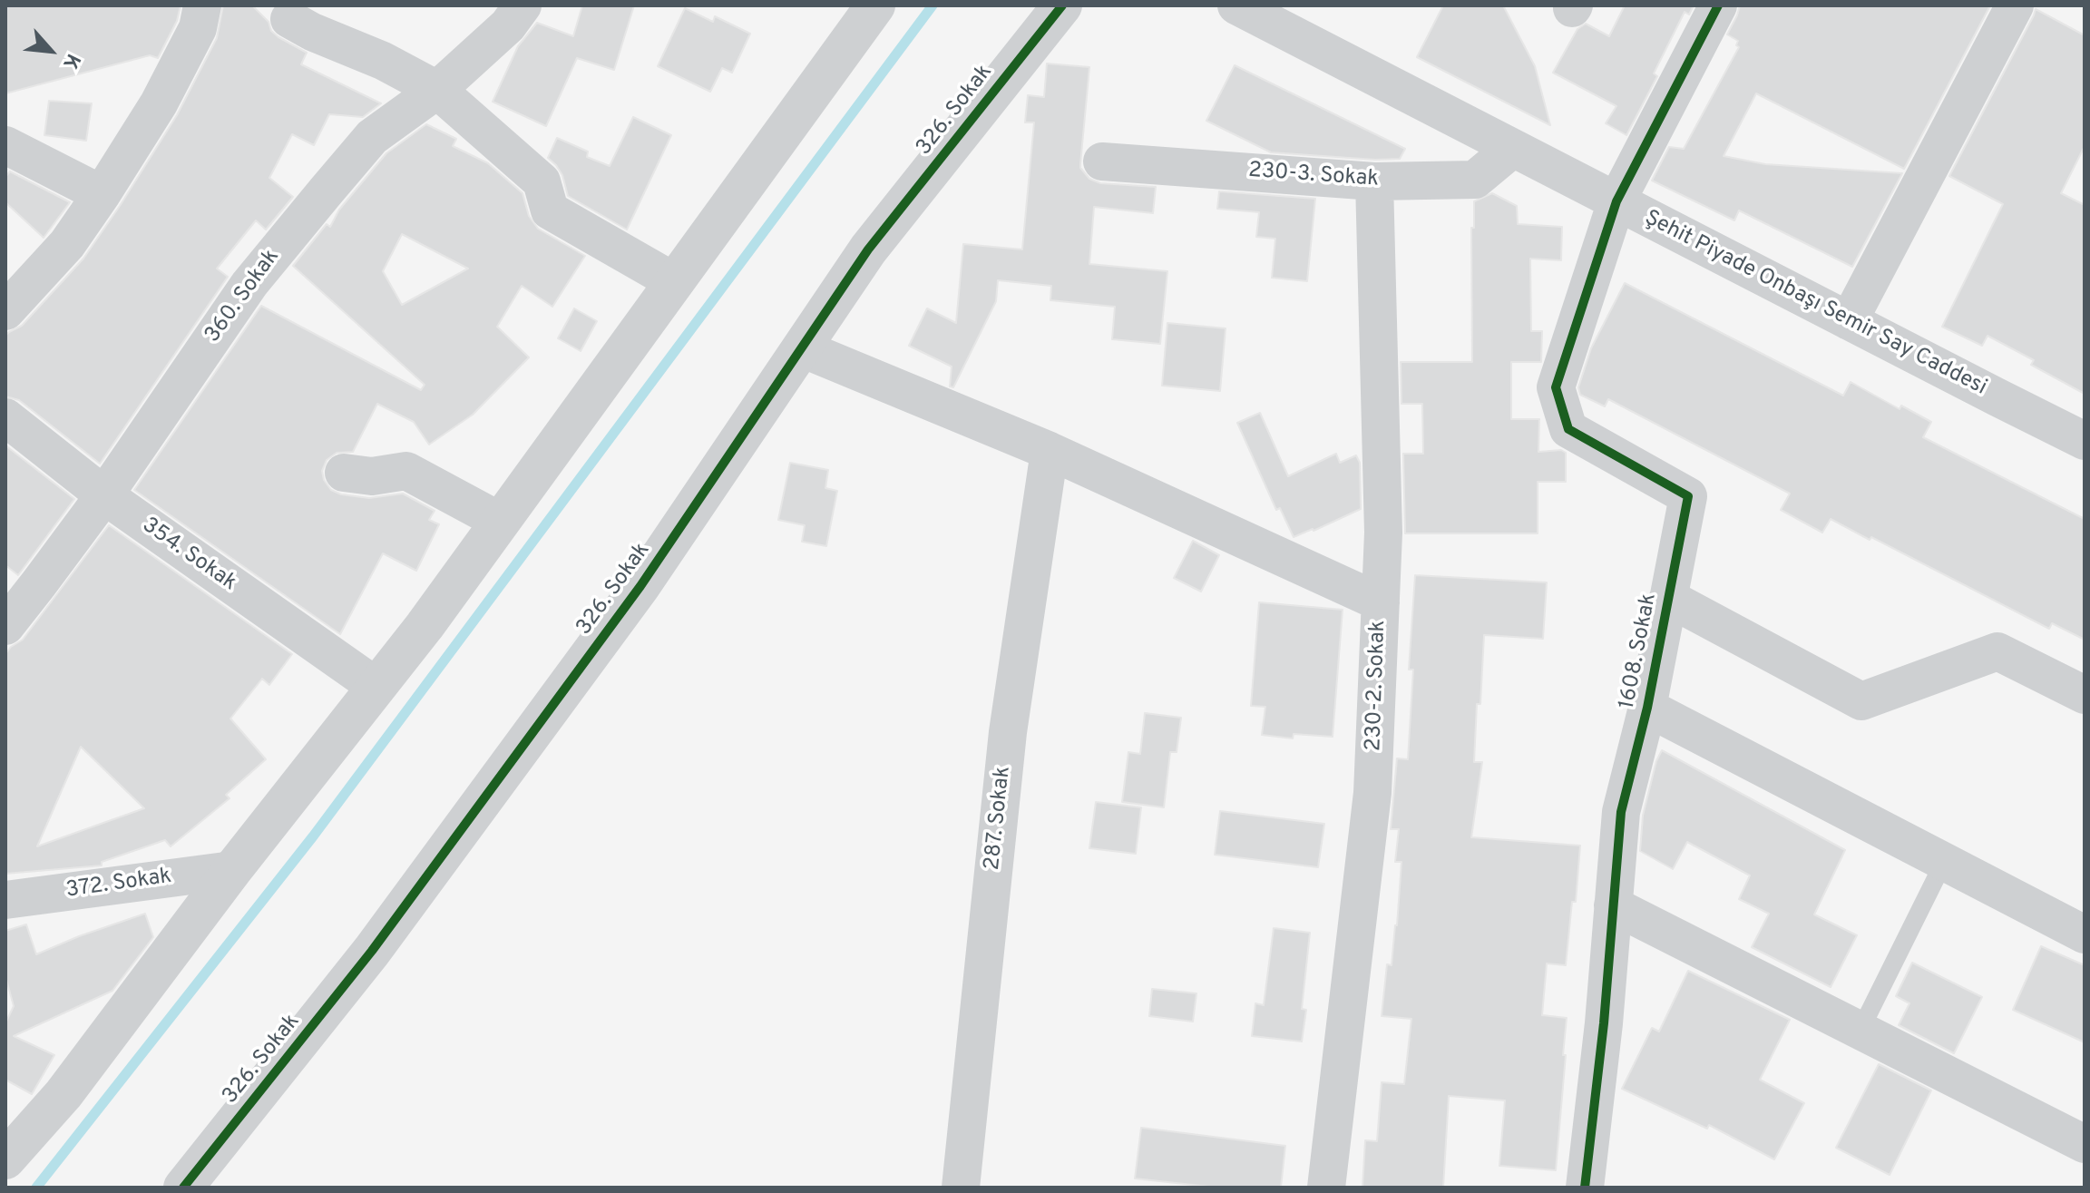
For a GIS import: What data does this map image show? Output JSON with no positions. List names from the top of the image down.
{
  "streets": {
    "street": [
      "326. Sokak",
      "230-3. Sokak",
      "360. Sokak",
      "Şehit Piyade Onbaşı Semir Say Caddesi",
      "354. Sokak",
      "1608. Sokak",
      "230-2. Sokak",
      "287. Sokak",
      "372. Sokak"
    ]
  },
  "crossings": [
    ["230-3. Sokak", "Şehit Piyade Onbaşı Semir Say Caddesi"],
    ["230-3. Sokak", "230-2. Sokak"],
    ["360. Sokak", "354. Sokak"],
    ["Şehit Piyade Onbaşı Semir Say Caddesi", "1608. Sokak"]
  ],
  "north": "bottom right"
}
